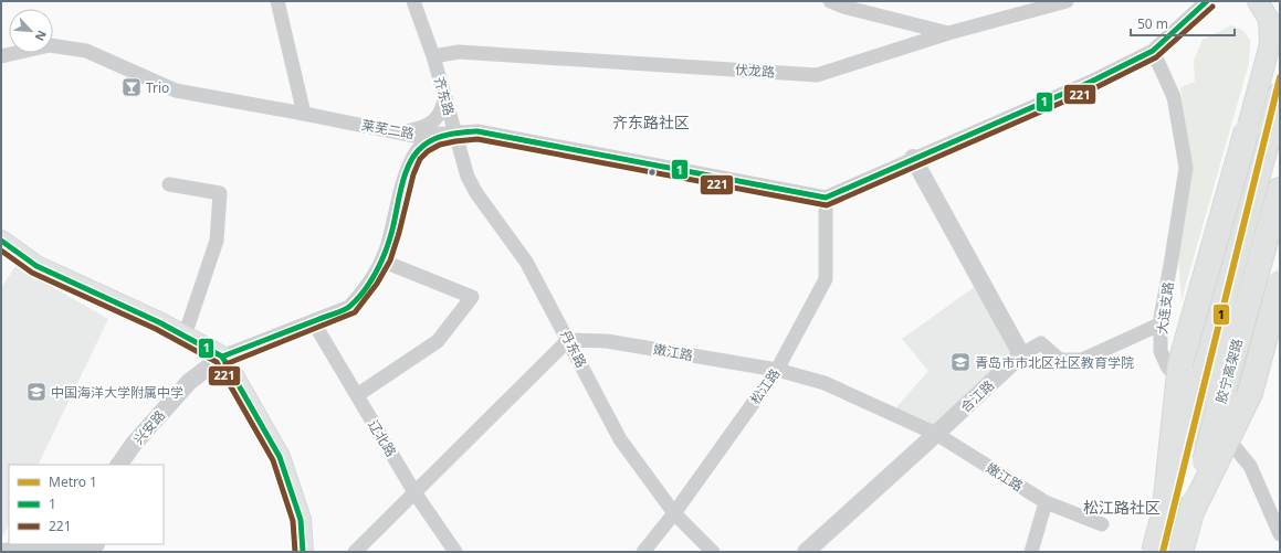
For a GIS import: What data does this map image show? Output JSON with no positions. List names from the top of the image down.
{
  "streets": {
    "highway": ["胶宁高架路"],
    "street": [
      "伏龙路",
      "齐东路",
      "莱芜二路",
      "大连支路",
      "丹东路",
      "嫩江路",
      "松江路",
      "合江路",
      "兴安路",
      "辽北路"
    ]
  },
  "crossings": [
    ["伏龙路", "齐东路"],
    ["齐东路", "莱芜二路"],
    ["齐东路", "丹东路"],
    ["齐东路", "兴安路"],
    ["齐东路", "辽北路"],
    ["莱芜二路", "丹东路"],
    ["莱芜二路", "松江路"],
    ["丹东路", "嫩江路"],
    ["丹东路", "松江路"],
    ["嫩江路", "松江路"],
    ["嫩江路", "合江路"]
  ],
  "districts": ["齐东路社区", "松江路社区"],
  "places": {
    "bar": ["Trio"],
    "school or university": ["青岛市市北区社区教育学院", "中国海洋大学附属中学"]
  },
  "lines": ["transit line 1", "transit line 221", "metro line 1"],
  "legend": ["Metro 1", "1", "221"],
  "scale_bar": "50 m",
  "north": "bottom right"
}
